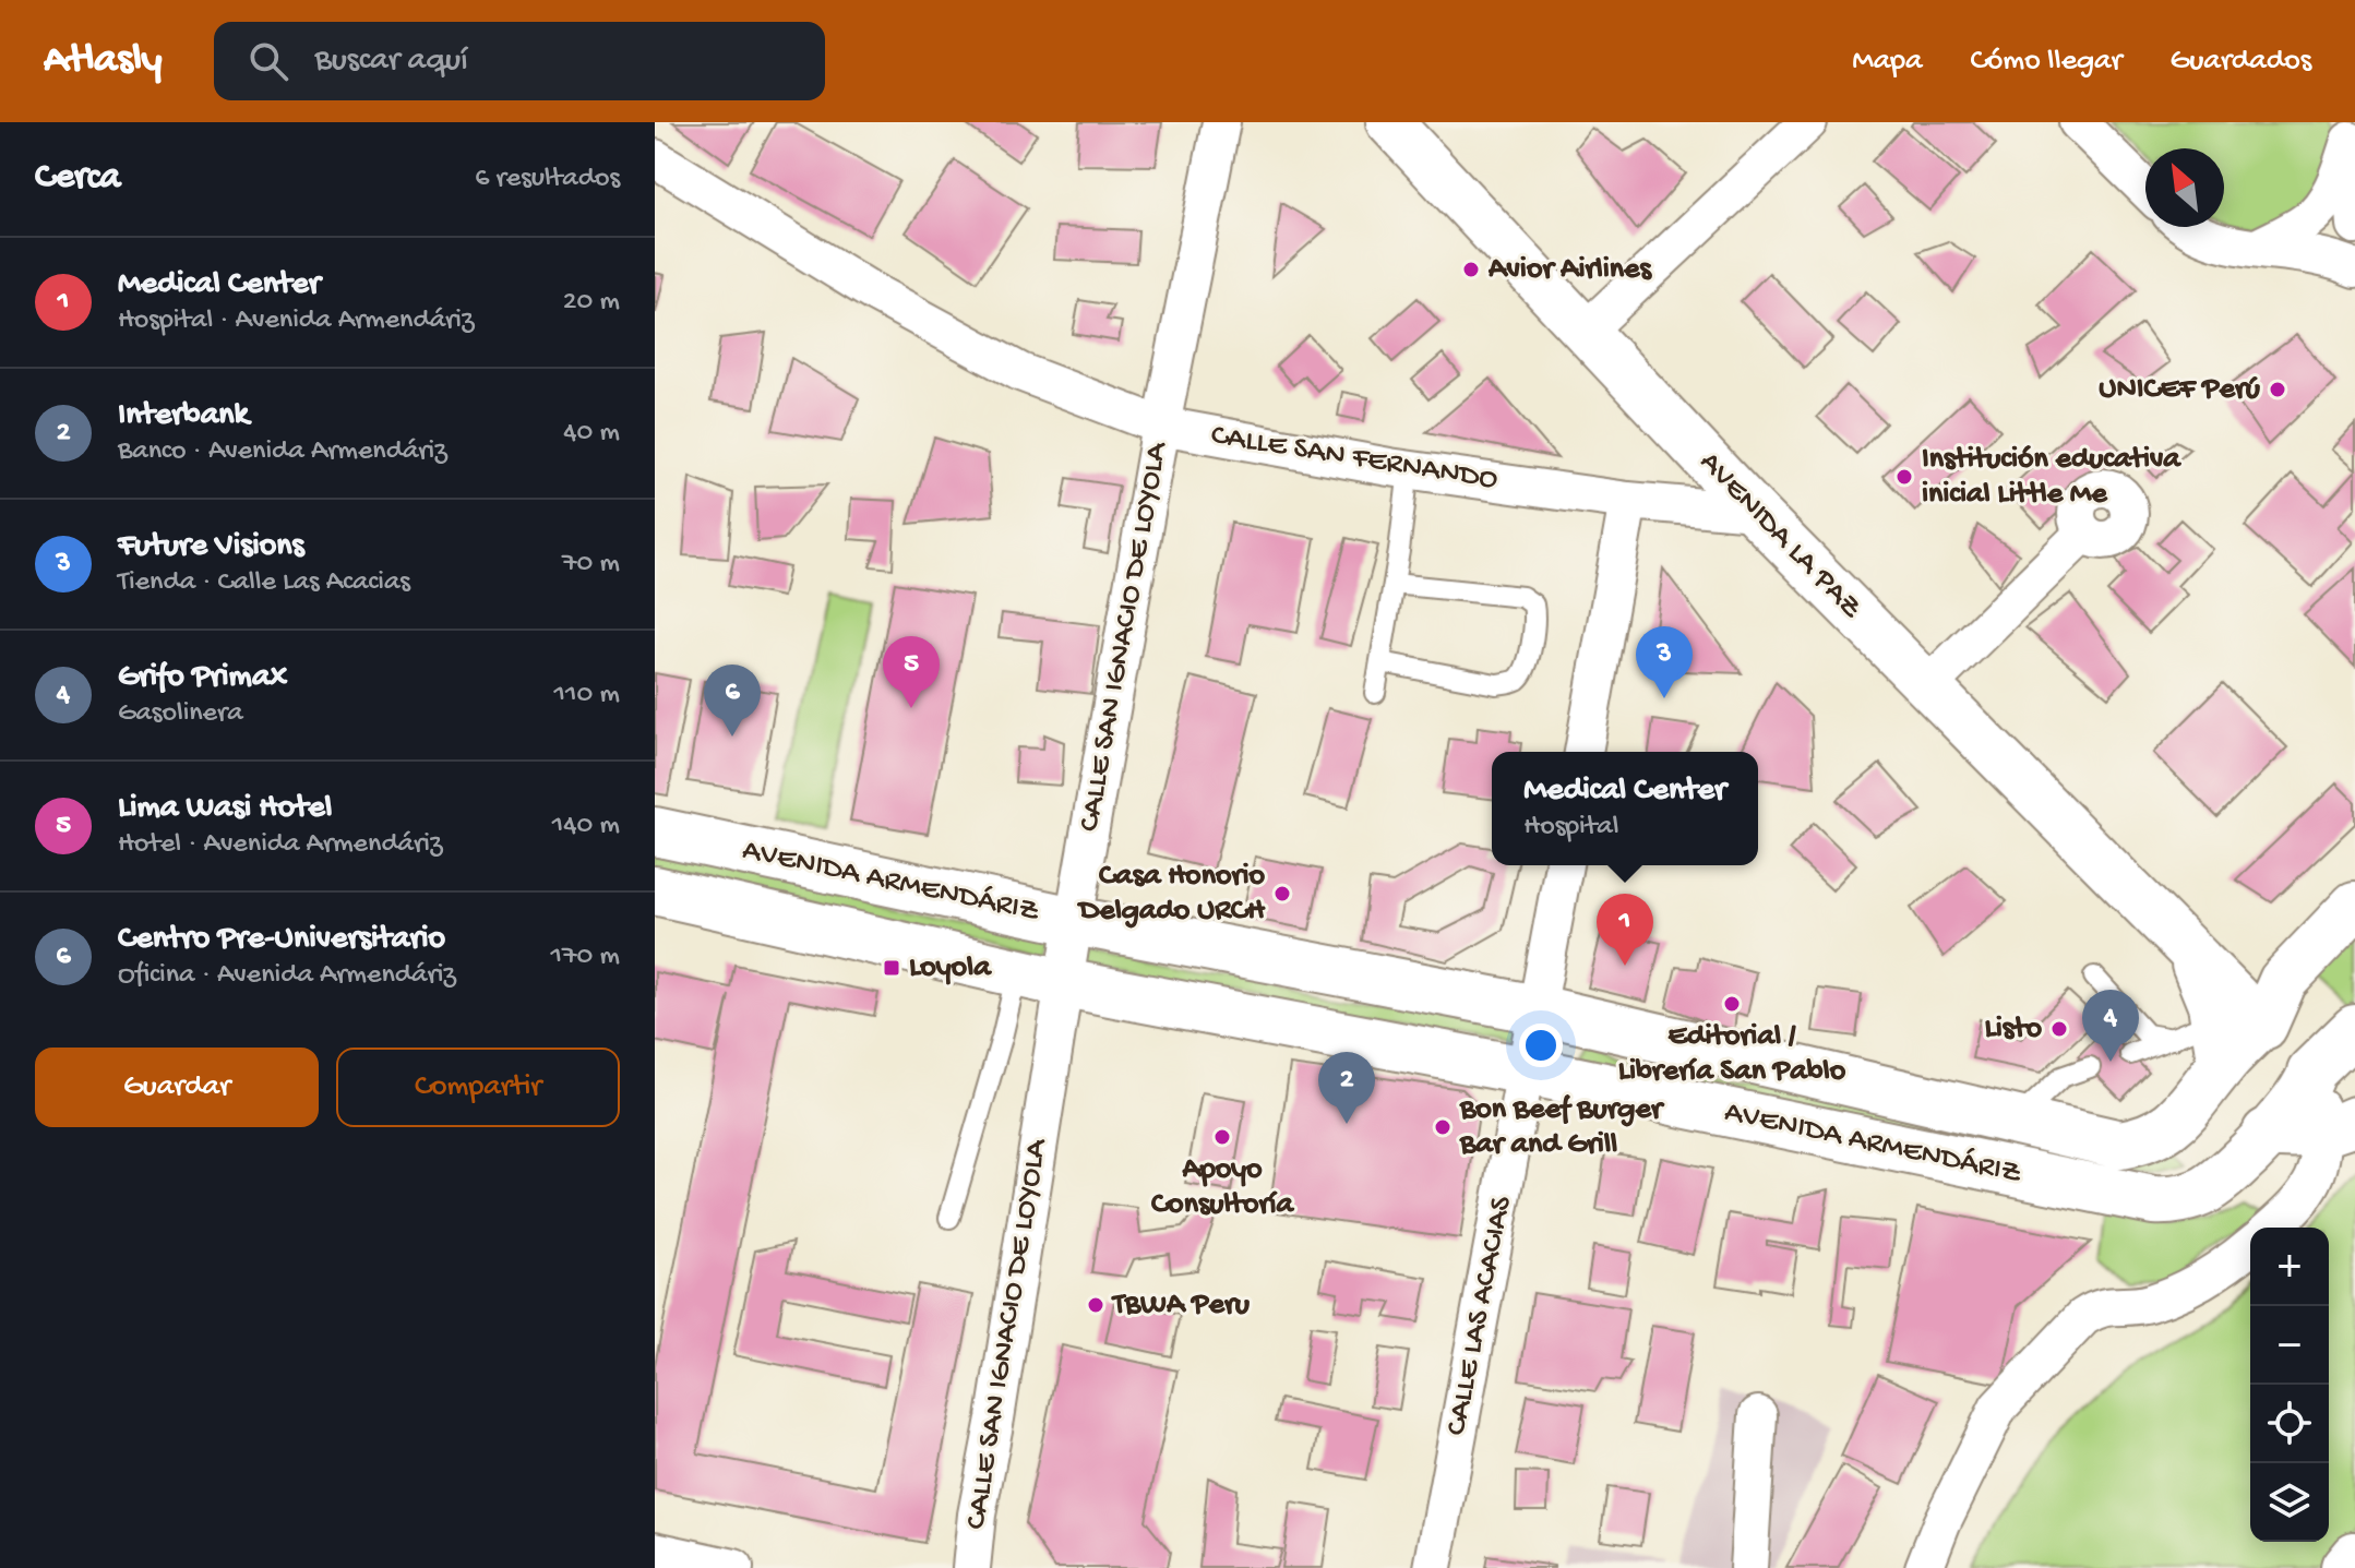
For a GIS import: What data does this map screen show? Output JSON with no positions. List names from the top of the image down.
{
  "streets": {
    "main road": ["AVENIDA ARMENDÁRIZ"],
    "street": [
      "CALLE SAN FERNANDO",
      "AVENIDA LA PAZ",
      "CALLE SAN IGNACIO DE LOYOLA",
      "CALLE LAS ACACIAS"
    ]
  },
  "crossings": [
    ["CALLE SAN FERNANDO", "AVENIDA LA PAZ"],
    ["CALLE SAN FERNANDO", "CALLE SAN IGNACIO DE LOYOLA"],
    ["AVENIDA LA PAZ", "AVENIDA ARMENDÁRIZ"],
    ["CALLE SAN IGNACIO DE LOYOLA", "AVENIDA ARMENDÁRIZ"],
    ["AVENIDA ARMENDÁRIZ", "CALLE LAS ACACIAS"]
  ],
  "places": {
    "other": [
      "Avior Airlines",
      "UNICEF Perú",
      "Institución educativa inicial Little Me",
      "Casa Honorio Delgado URCH",
      "Editorial / Librería San Pablo",
      "Listo",
      "Bon Beef Burger Bar and Grill",
      "Apoyo Consultoría",
      "TBWA Peru"
    ],
    "transit": ["Loyola"]
  },
  "north": "top left",
  "page": {
    "header": "Atlasly",
    "search": "Buscar aquí",
    "nav": ["Mapa", "Cómo llegar", "Guardados"],
    "heading": ["Cerca", "6 resultados"],
    "list": [
      {
        "mark": "1",
        "name": "Medical Center",
        "note": "Hospital · Avenida Armendáriz",
        "value": "20 m"
      },
      {
        "mark": "2",
        "name": "Interbank",
        "note": "Banco · Avenida Armendáriz",
        "value": "40 m"
      },
      {
        "mark": "3",
        "name": "Future Visions",
        "note": "Tienda · Calle Las Acacias",
        "value": "70 m"
      },
      {
        "mark": "4",
        "name": "Grifo Primax",
        "note": "Gasolinera",
        "value": "110 m"
      },
      {
        "mark": "5",
        "name": "Lima Wasi Hotel",
        "note": "Hotel · Avenida Armendáriz",
        "value": "140 m"
      },
      {
        "mark": "6",
        "name": "Centro Pre-Universitario",
        "note": "Oficina · Avenida Armendáriz",
        "value": "170 m"
      }
    ],
    "pins": [
      "3",
      "5",
      "6",
      "1",
      "4",
      "2"
    ],
    "popup": ["Medical Center", "Hospital"],
    "buttons": ["Guardar", "Compartir"],
    "map_buttons": ["+", "−"]
  }
}
